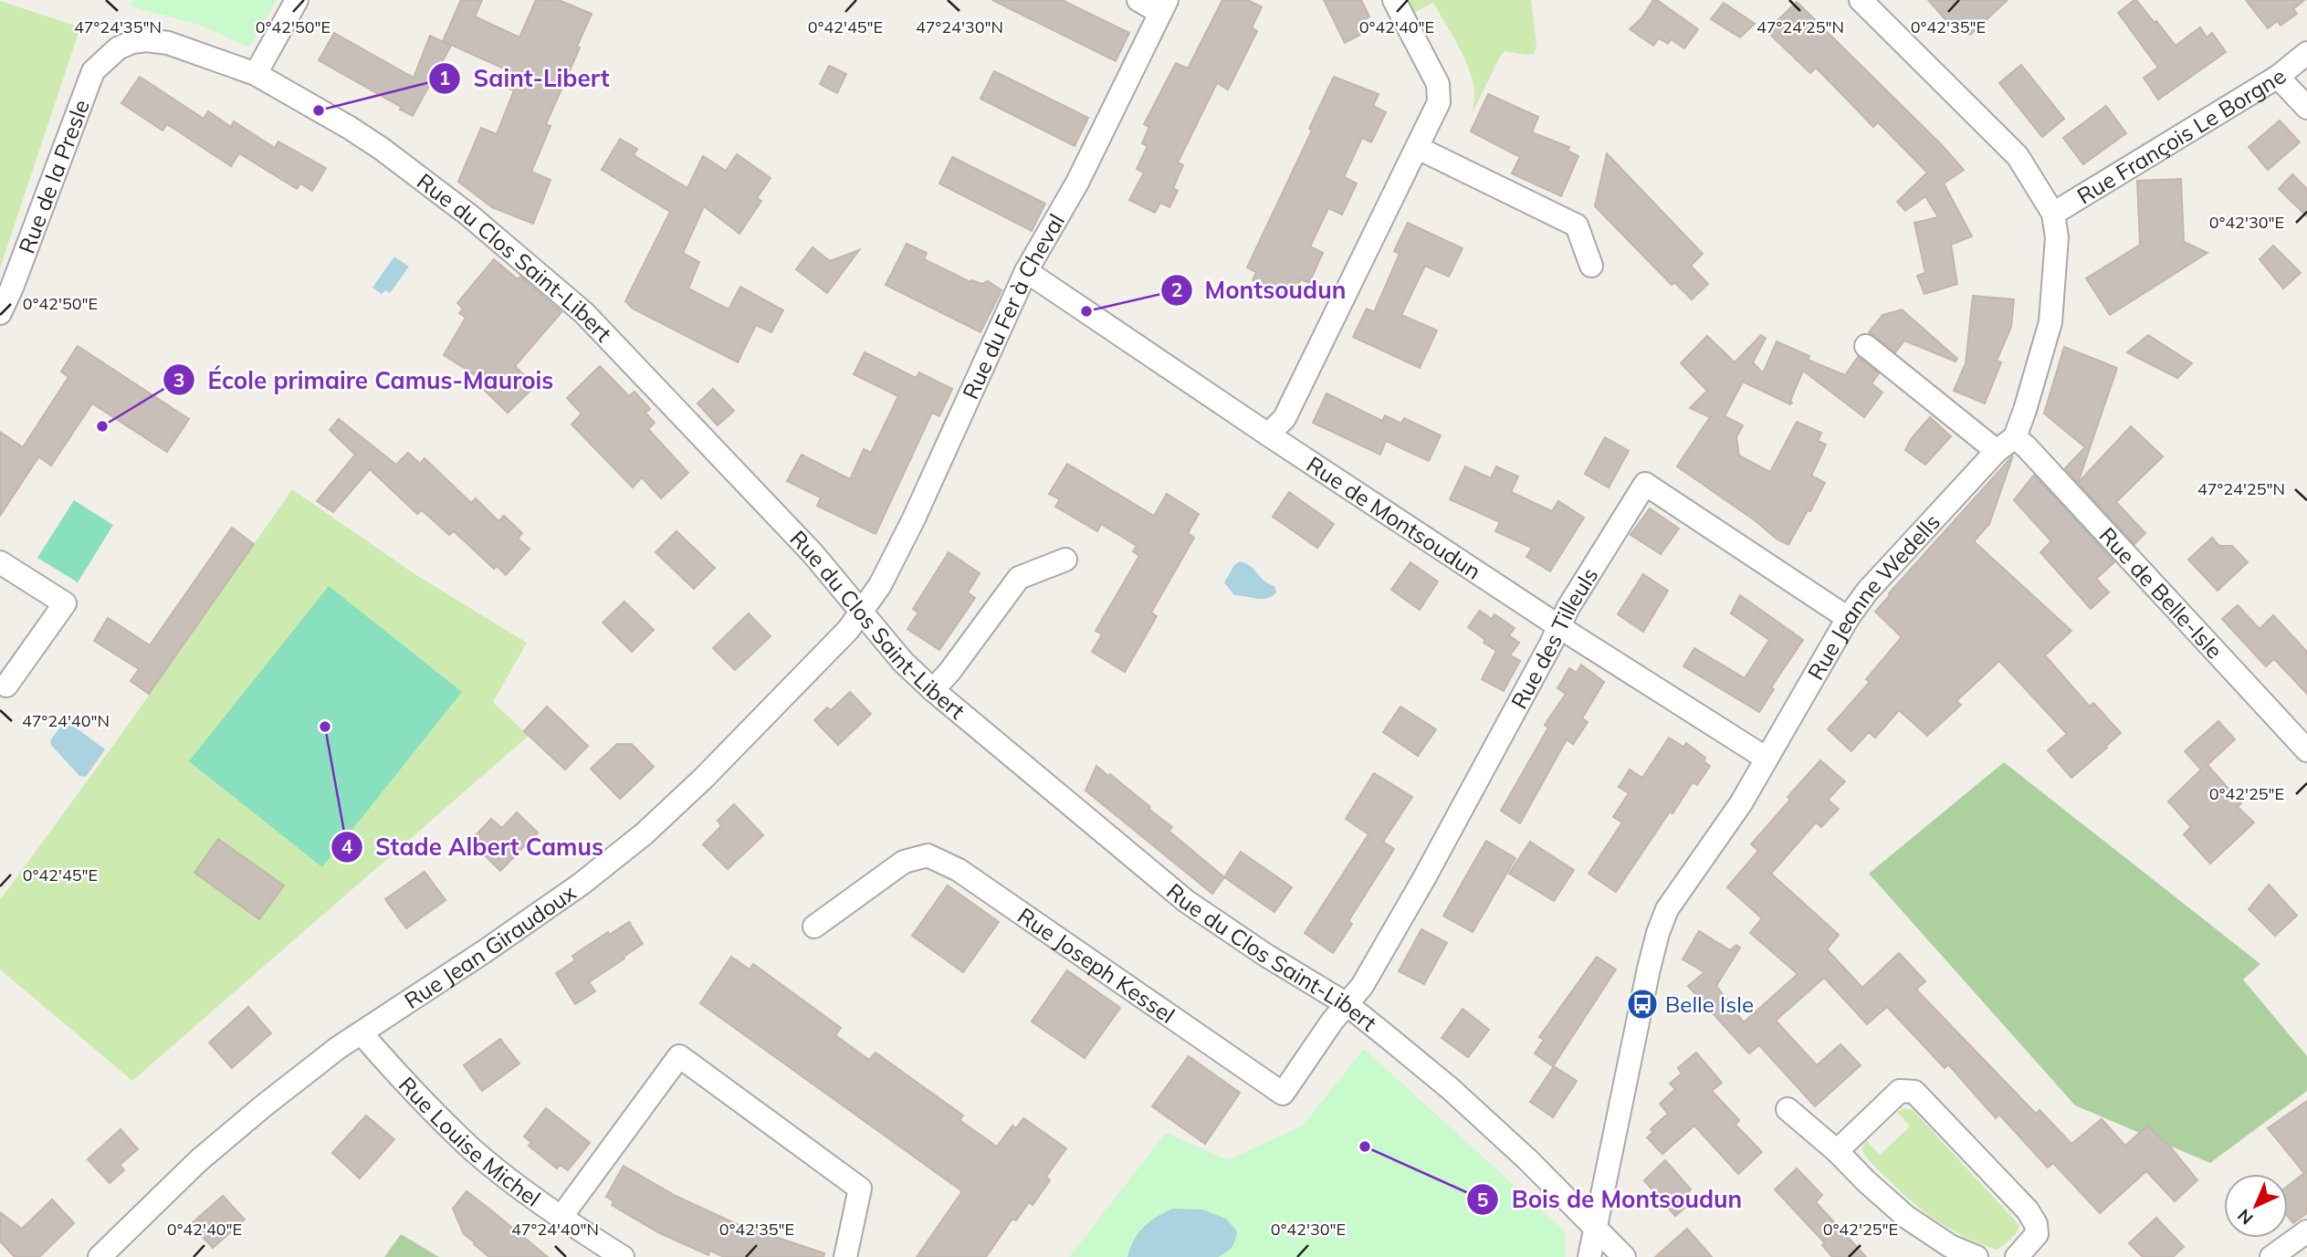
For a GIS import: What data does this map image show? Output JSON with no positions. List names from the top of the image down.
{
  "streets": {
    "street": [
      "Rue François Le Borgne",
      "Rue de la Presle",
      "Rue du Clos Saint-Libert",
      "Rue du Fer à Cheval",
      "Rue de Montsoudun",
      "Rue de Belle-Isle",
      "Rue Jeanne Wedells",
      "Rue des Tilleuls",
      "Rue Jean Giraudoux",
      "Rue Joseph Kessel",
      "Rue Louise Michel"
    ]
  },
  "crossings": [
    ["Rue de la Presle", "Rue du Clos Saint-Libert"],
    ["Rue du Clos Saint-Libert", "Rue du Fer à Cheval"],
    ["Rue du Clos Saint-Libert", "Rue Jeanne Wedells"],
    ["Rue du Clos Saint-Libert", "Rue des Tilleuls"],
    ["Rue du Clos Saint-Libert", "Rue Jean Giraudoux"],
    ["Rue du Clos Saint-Libert", "Rue Joseph Kessel"],
    ["Rue du Fer à Cheval", "Rue de Montsoudun"],
    ["Rue du Fer à Cheval", "Rue Jean Giraudoux"],
    ["Rue de Montsoudun", "Rue Jeanne Wedells"],
    ["Rue de Montsoudun", "Rue des Tilleuls"],
    ["Rue de Belle-Isle", "Rue Jeanne Wedells"],
    ["Rue Jeanne Wedells", "Rue des Tilleuls"],
    ["Rue des Tilleuls", "Rue Joseph Kessel"],
    ["Rue Jean Giraudoux", "Rue Louise Michel"]
  ],
  "places": {
    "other": [
      "Saint-Libert",
      "Montsoudun",
      "École primaire Camus-Maurois",
      "Stade Albert Camus",
      "Bois de Montsoudun"
    ],
    "bus stop": ["Belle Isle"]
  },
  "north": "bottom left",
  "coordinates": [
    "47°24'35\"N",
    "47°24'30\"N",
    "47°24'25\"N",
    "0°42'50\"E",
    "0°42'45\"E",
    "0°42'40\"E",
    "0°42'35\"E",
    "0°42'30\"E",
    "47°24'40\"N",
    "0°42'25\"E"
  ]
}
